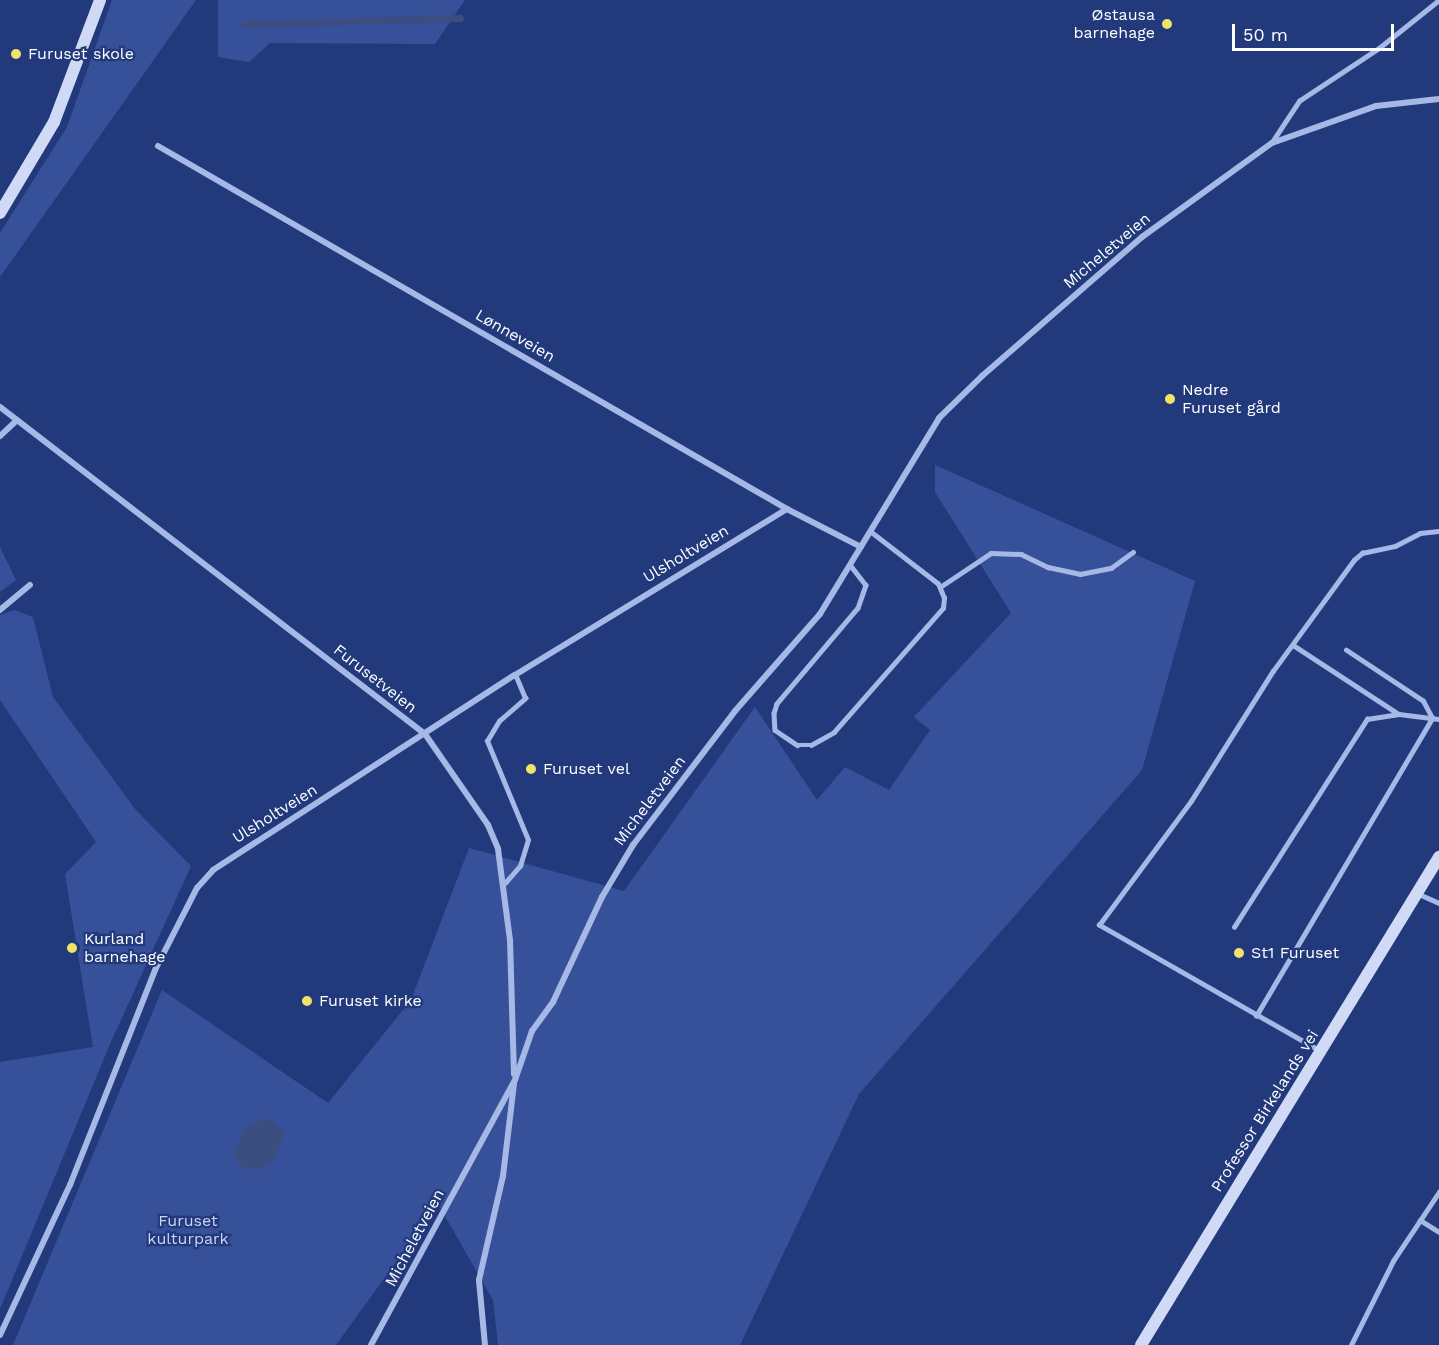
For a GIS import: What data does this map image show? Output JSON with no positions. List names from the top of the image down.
{
  "streets": {
    "main road": ["Professor Birkelands vei"],
    "street": [
      "Micheletveien",
      "Lønneveien",
      "Ulsholtveien",
      "Furusetveien"
    ]
  },
  "crossings": [
    ["Micheletveien", "Lønneveien"],
    ["Micheletveien", "Furusetveien"],
    ["Lønneveien", "Ulsholtveien"],
    ["Ulsholtveien", "Furusetveien"]
  ],
  "parks": ["Furuset kulturpark"],
  "places": [
    "Østausa barnehage",
    "Furuset skole",
    "Nedre Furuset gård",
    "Furuset vel",
    "Kurland barnehage",
    "St1 Furuset",
    "Furuset kirke"
  ],
  "scale_bar": "50 m"
}
